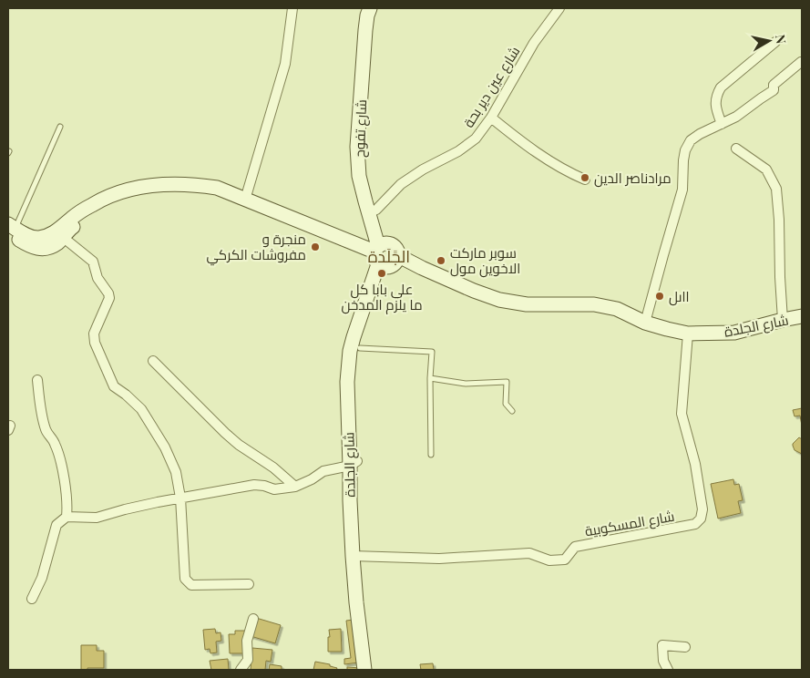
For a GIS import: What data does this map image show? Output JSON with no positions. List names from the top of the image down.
{
  "streets": {
    "street": [
      "شارع عين دير بحة",
      "شارع تفوح",
      "شارع الجلدة",
      "شارع المسكوبية"
    ]
  },
  "crossings": [
    ["شارع عين دير بحة", "شارع تفوح"],
    ["شارع الجلدة", "شارع المسكوبية"]
  ],
  "districts": ["الجًلَدة"],
  "places": [
    "مرادناصر الدين",
    "منجرة و مفروشات الكركي",
    "سوبر ماركت الاخوين مول",
    "علي بابا كل ما يلزم المدخن",
    "ااىل"
  ],
  "north": "right"
}
